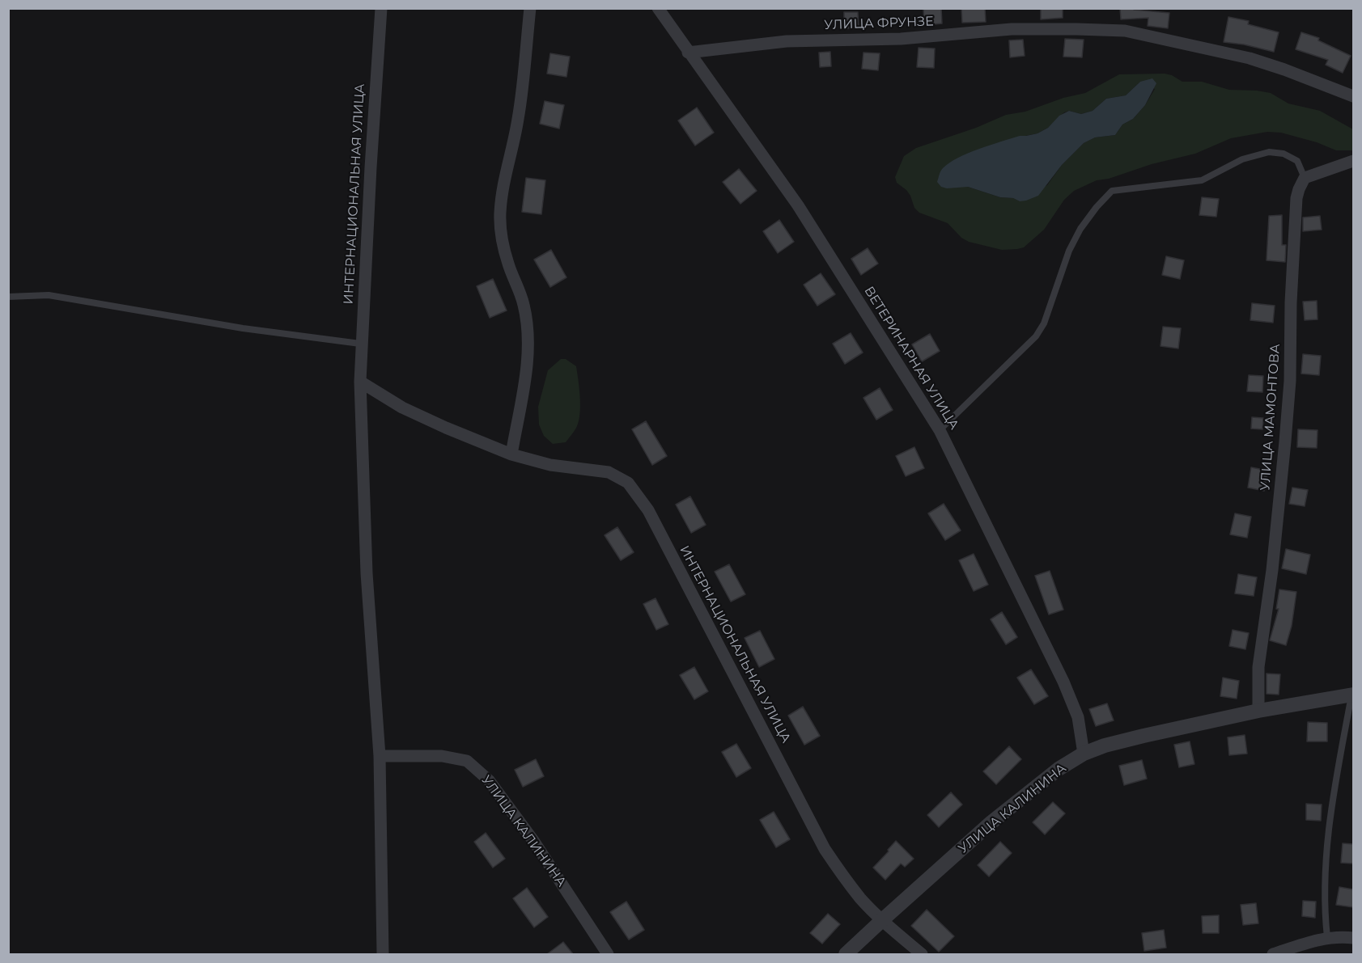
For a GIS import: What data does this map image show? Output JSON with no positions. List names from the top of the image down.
{
  "streets": {
    "street": [
      "УЛИЦА ФРУНЗЕ",
      "ИНТЕРНАЦИОНАЛЬНАЯ УЛИЦА",
      "ВЕТЕРИНАРНАЯ УЛИЦА",
      "УЛИЦА МАМОНТОВА",
      "УЛИЦА КАЛИНИНА"
    ]
  },
  "crossings": [
    ["УЛИЦА ФРУНЗЕ", "ВЕТЕРИНАРНАЯ УЛИЦА"],
    ["ИНТЕРНАЦИОНАЛЬНАЯ УЛИЦА", "УЛИЦА КАЛИНИНА"],
    ["ВЕТЕРИНАРНАЯ УЛИЦА", "УЛИЦА КАЛИНИНА"],
    ["УЛИЦА МАМОНТОВА", "УЛИЦА КАЛИНИНА"]
  ]
}
